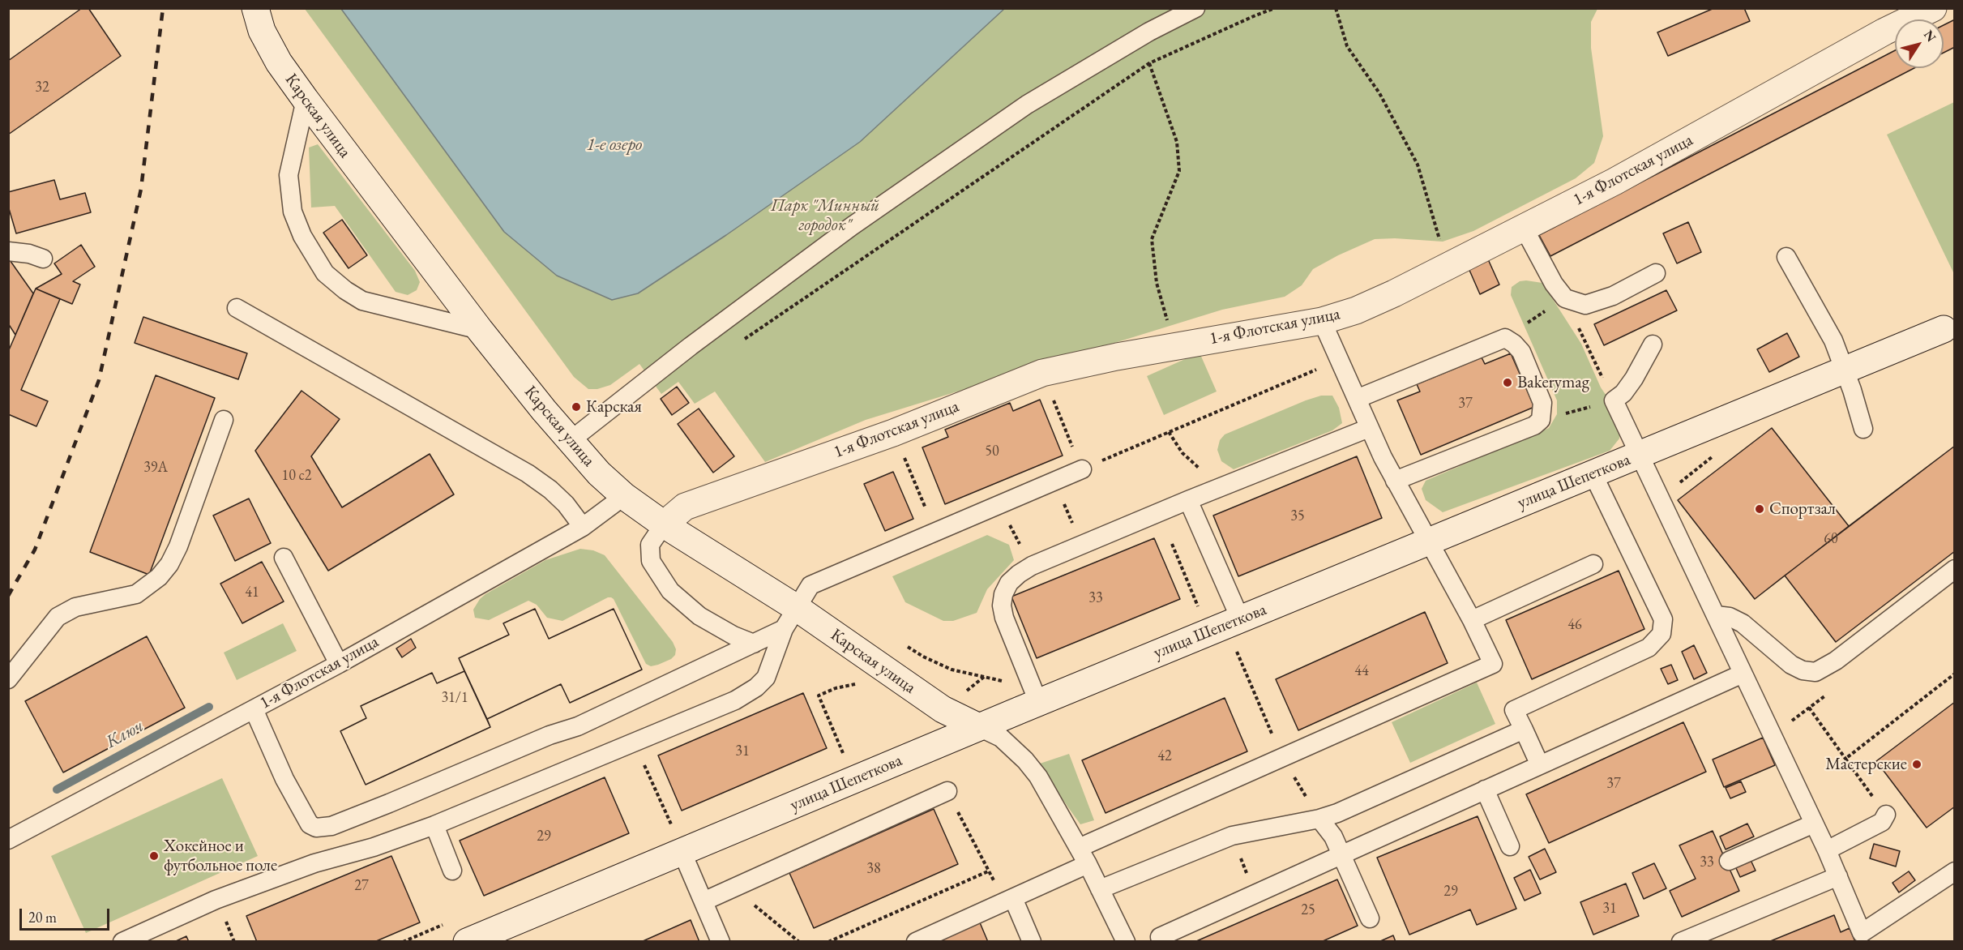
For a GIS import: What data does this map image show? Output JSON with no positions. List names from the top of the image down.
{
  "streets": {
    "street": ["Карская улица", "1-я Флотская улица", "улица Шепеткова"]
  },
  "crossings": [
    ["Карская улица", "1-я Флотская улица"],
    ["Карская улица", "улица Шепеткова"]
  ],
  "water": ["1-е озеро", "Ключ"],
  "parks": ["Парк \"Минный городок\""],
  "places": [
    "Bakerymag",
    "Карская",
    "Спортзал",
    "Мастерские",
    "Хокейное и футбольное поле"
  ],
  "house_numbers": [
    "32",
    "37",
    "50",
    "39А",
    "10 с2",
    "35",
    "60",
    "41",
    "33",
    "46",
    "44",
    "31/1",
    "31",
    "42",
    "37",
    "29",
    "33",
    "38",
    "27",
    "29",
    "31",
    "25"
  ],
  "scale_bar": "20 m",
  "north": "top right"
}
